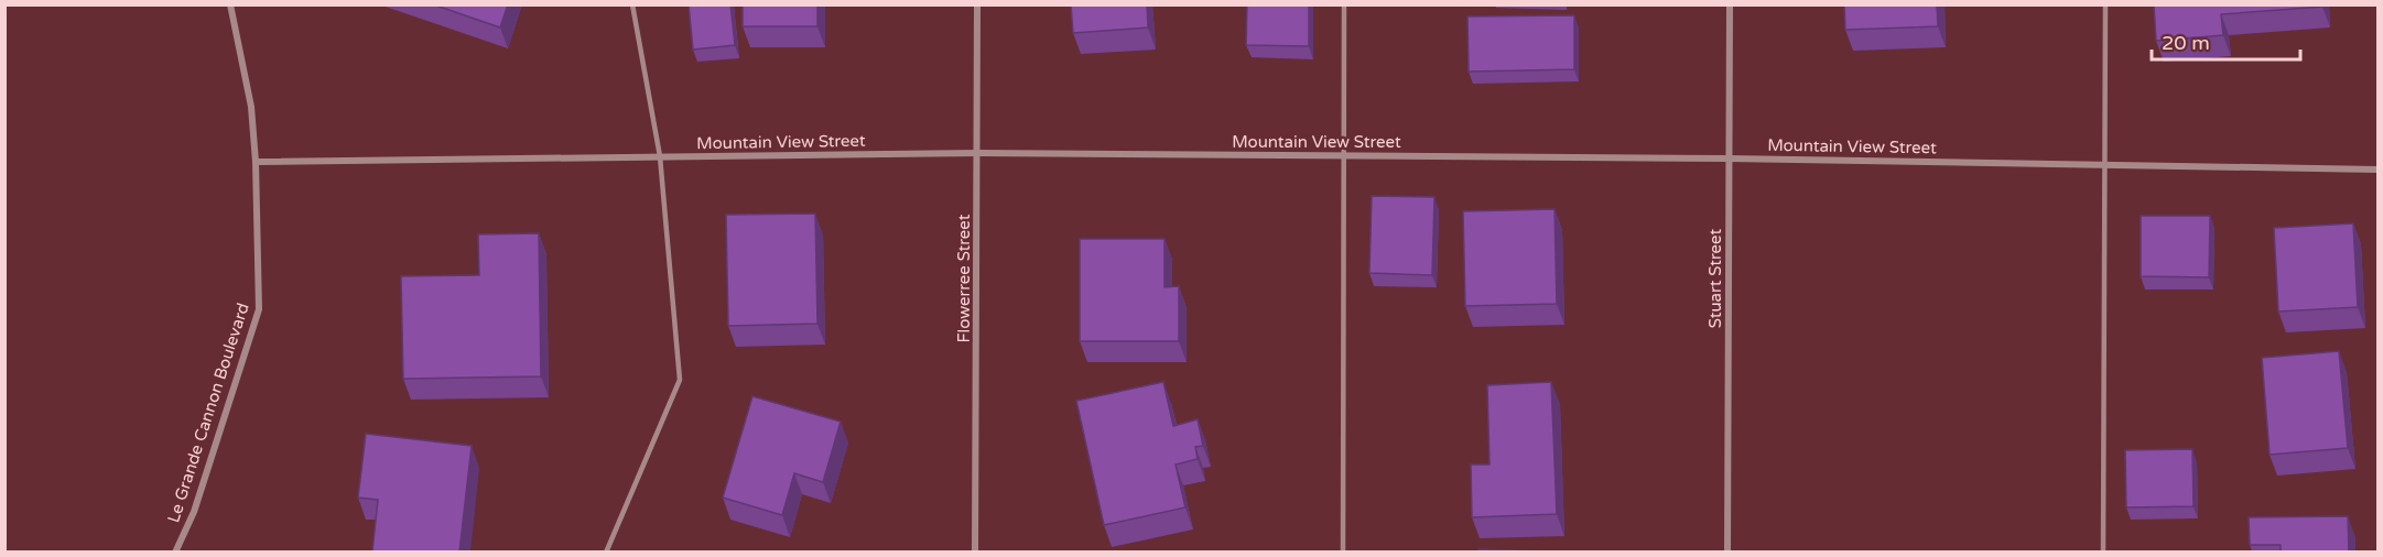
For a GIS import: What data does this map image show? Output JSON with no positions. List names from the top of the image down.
{
  "streets": {
    "street": [
      "Mountain View Street",
      "Flowerree Street",
      "Stuart Street",
      "Le Grande Cannon Boulevard"
    ]
  },
  "crossings": [
    ["Mountain View Street", "Flowerree Street"],
    ["Mountain View Street", "Stuart Street"],
    ["Mountain View Street", "Le Grande Cannon Boulevard"]
  ],
  "scale_bar": "20 m"
}
